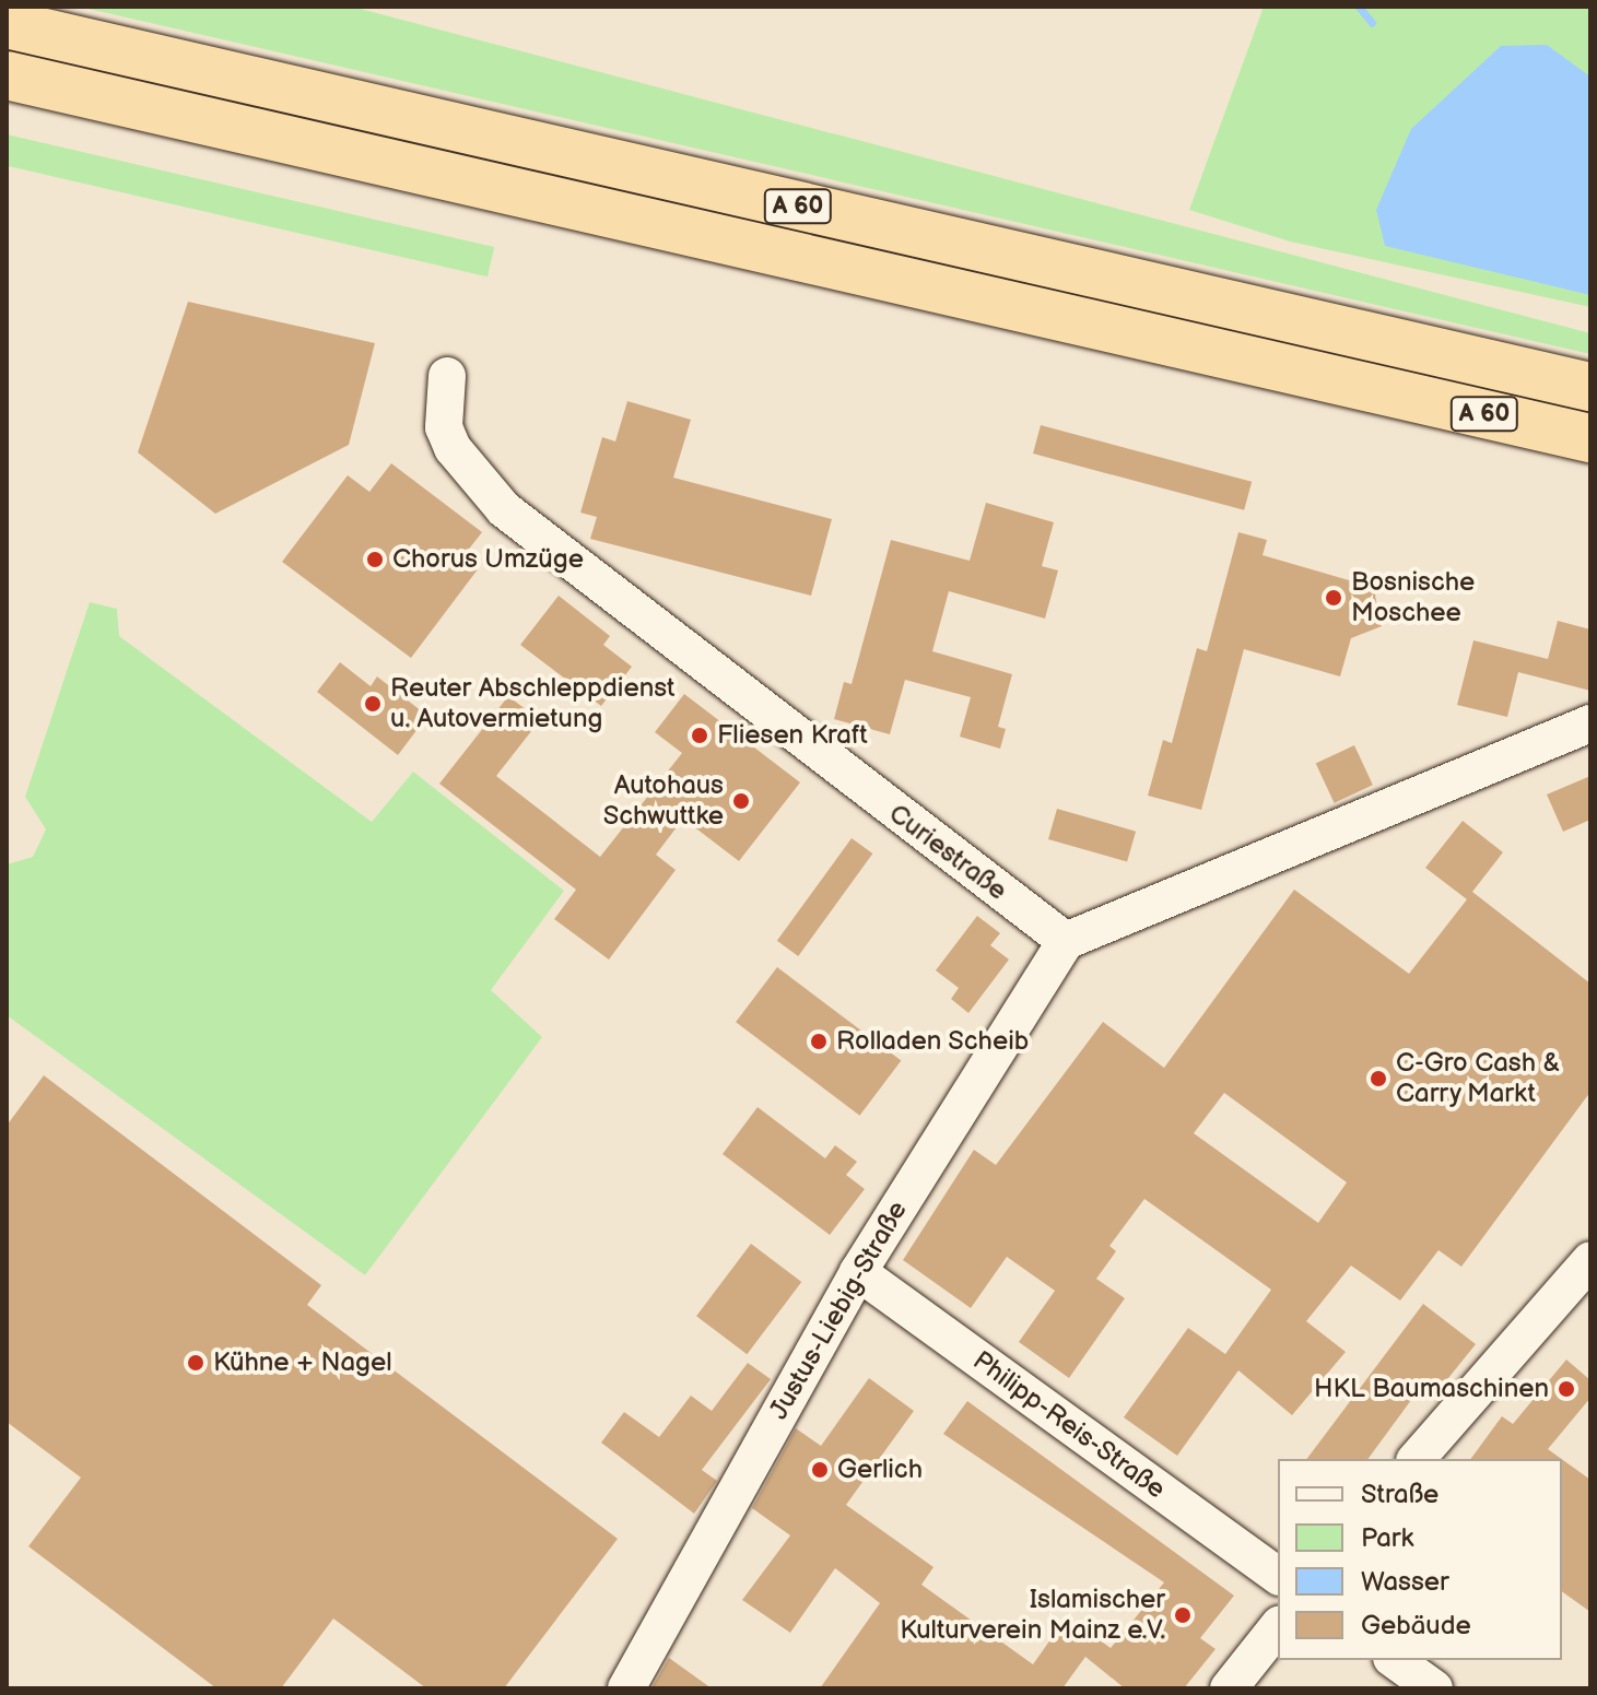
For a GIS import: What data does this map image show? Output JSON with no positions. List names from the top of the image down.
{
  "streets": {
    "highway": ["A 60"],
    "street": ["Curiestraße", "Justus-Liebig-Straße", "Philipp-Reis-Straße"]
  },
  "crossings": [
    ["Curiestraße", "Justus-Liebig-Straße"],
    ["Justus-Liebig-Straße", "Philipp-Reis-Straße"]
  ],
  "places": [
    "Chorus Umzüge",
    "Bosnische Moschee",
    "Reuter Abschleppdienst u. Autovermietung",
    "Fliesen Kraft",
    "Autohaus Schwuttke",
    "Rolladen Scheib",
    "C-Gro Cash & Carry Markt",
    "Kühne + Nagel",
    "HKL Baumaschinen",
    "Gerlich",
    "Islamischer Kulturverein Mainz e.V."
  ],
  "legend": [
    "Straße",
    "Park",
    "Wasser",
    "Gebäude"
  ]
}
